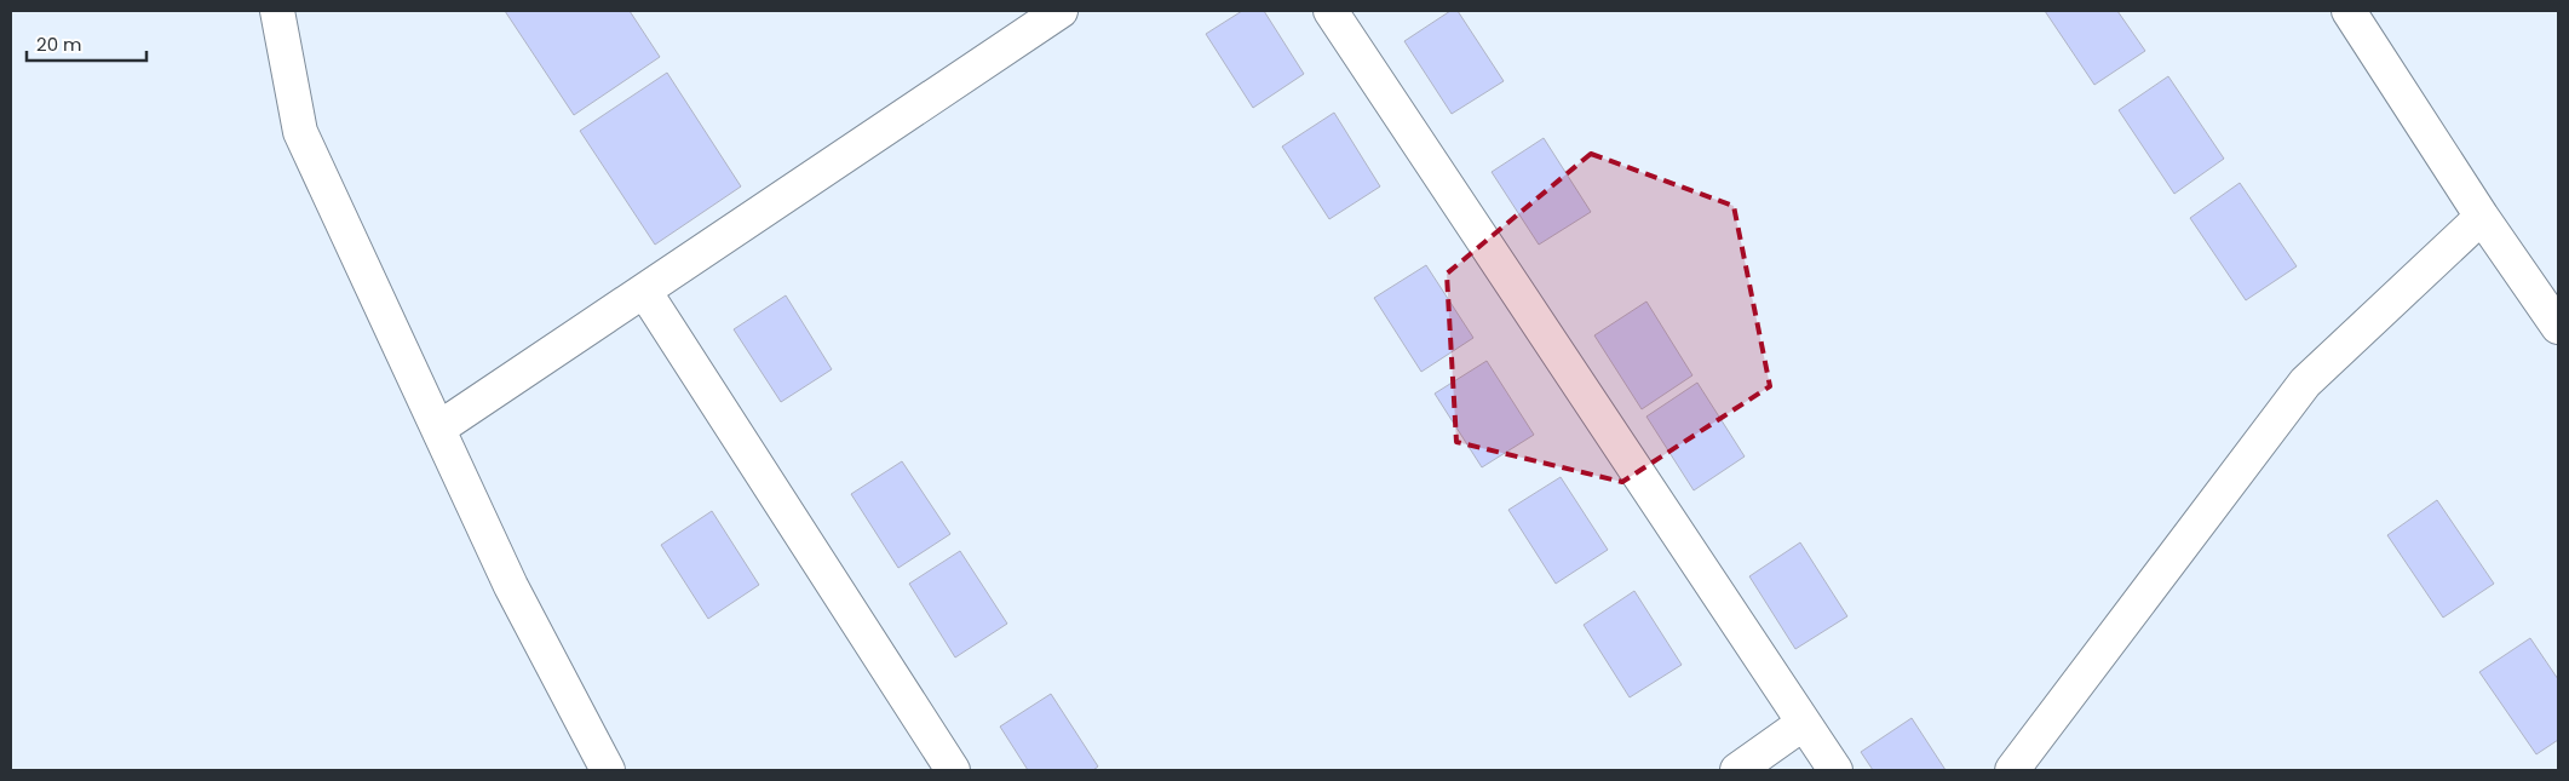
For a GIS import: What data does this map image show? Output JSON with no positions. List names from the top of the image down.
{
  "scale_bar": "20 m"
}
